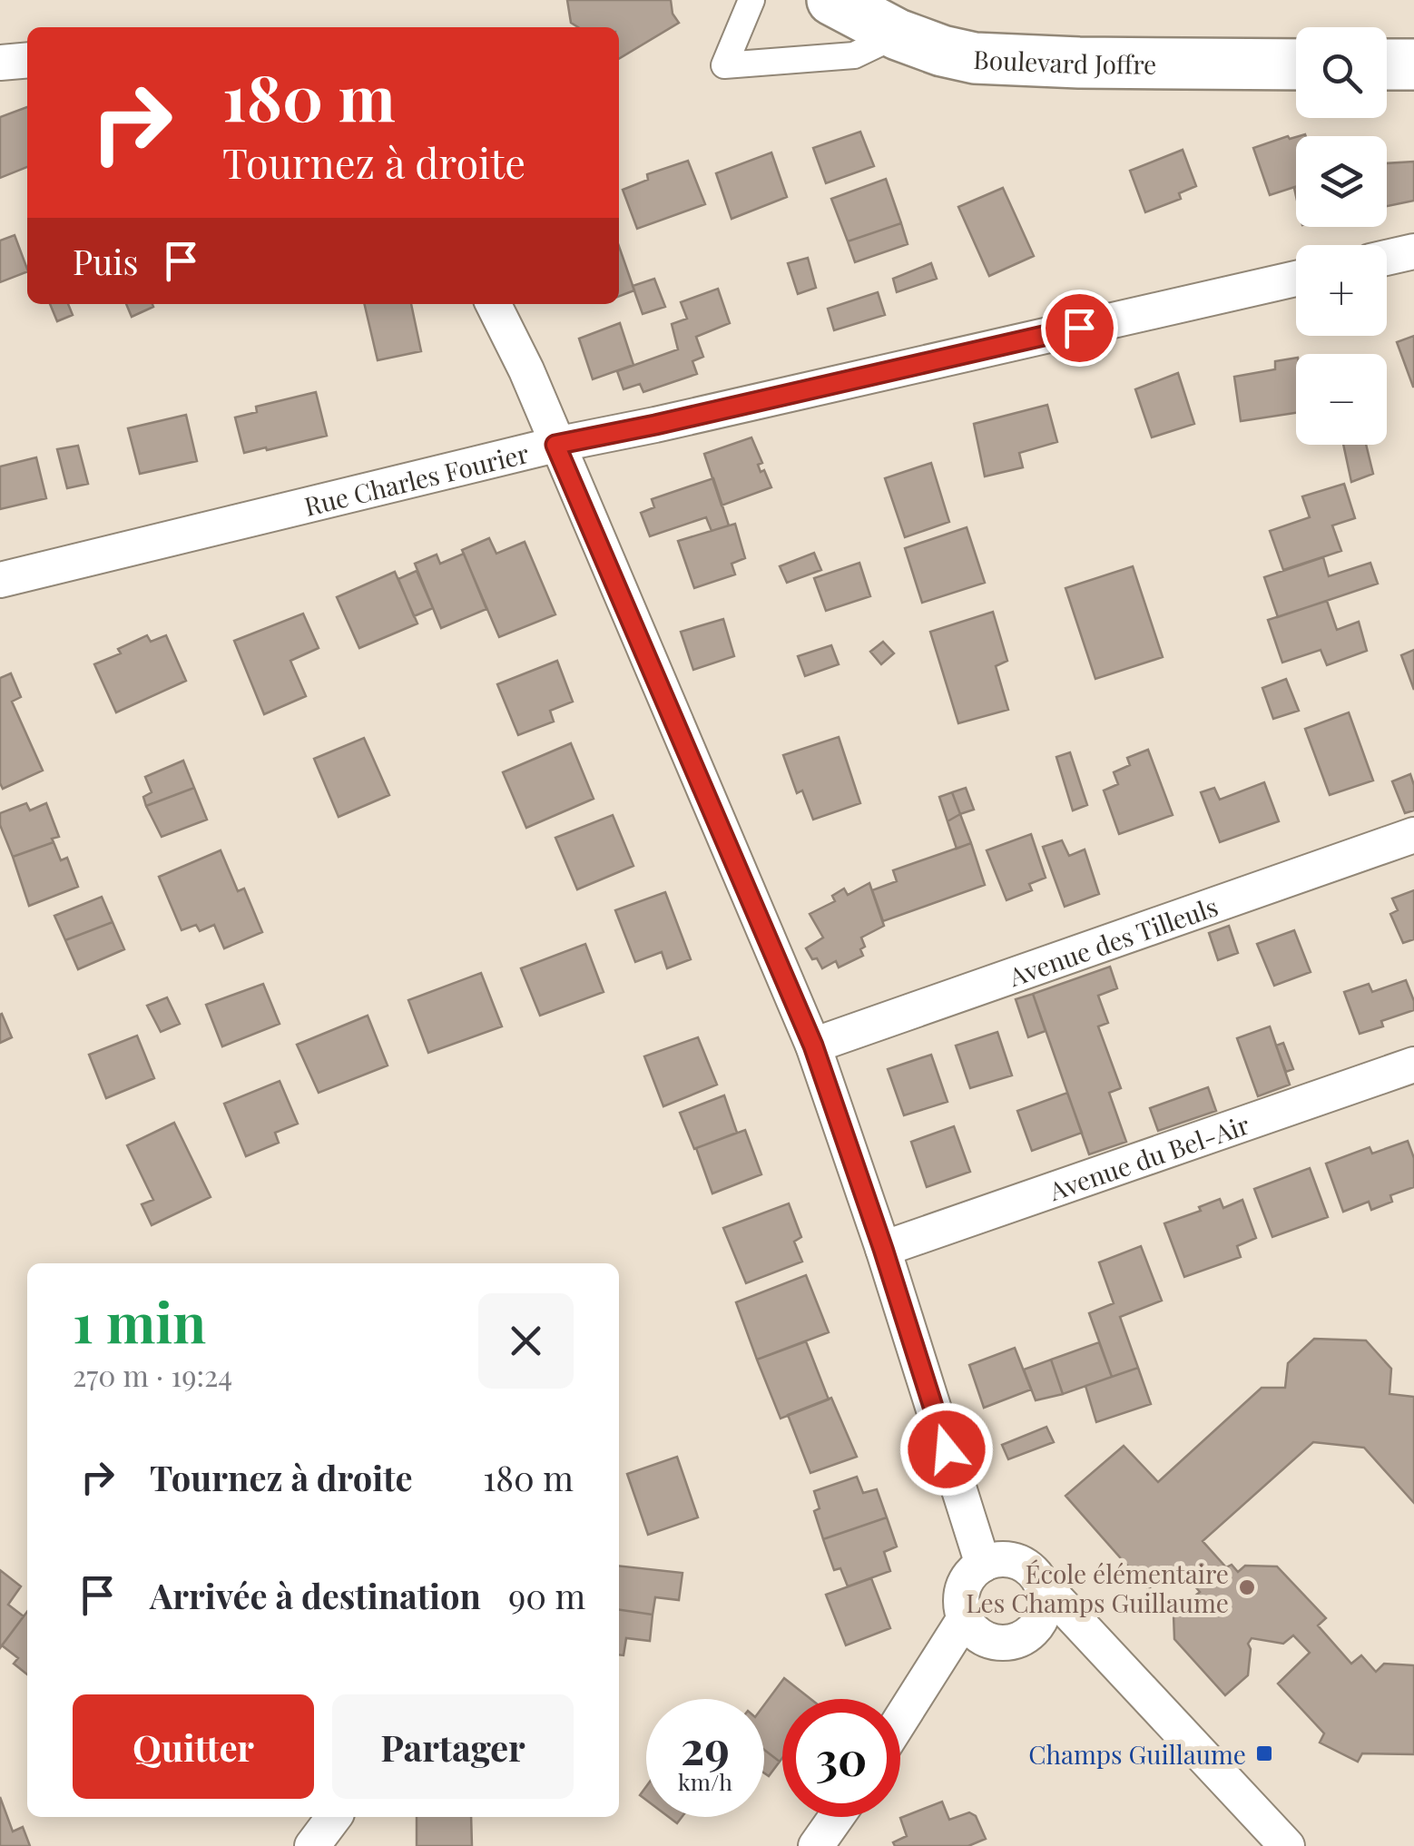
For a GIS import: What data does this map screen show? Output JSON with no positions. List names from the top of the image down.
{
  "streets": {
    "main road": ["Boulevard Joffre"],
    "street": ["Rue Charles Fourier", "Avenue des Tilleuls", "Avenue du Bel-Air"]
  },
  "places": {
    "other": ["École élémentaire Les Champs Guillaume"],
    "transit": ["Champs Guillaume"]
  },
  "page": {
    "map_buttons": ["+", "−"],
    "turn": ["180 m", "Tournez à droite"],
    "then": "Puis",
    "heading": ["1 min", "270 m · 19:24"],
    "list": [
      {
        "name": "Tournez à droite",
        "value": "180 m"
      },
      {
        "name": "Arrivée à destination",
        "value": "90 m"
      }
    ],
    "buttons": ["Quitter", "Partager"],
    "speed": "29 km/h",
    "limit": "30"
  }
}
